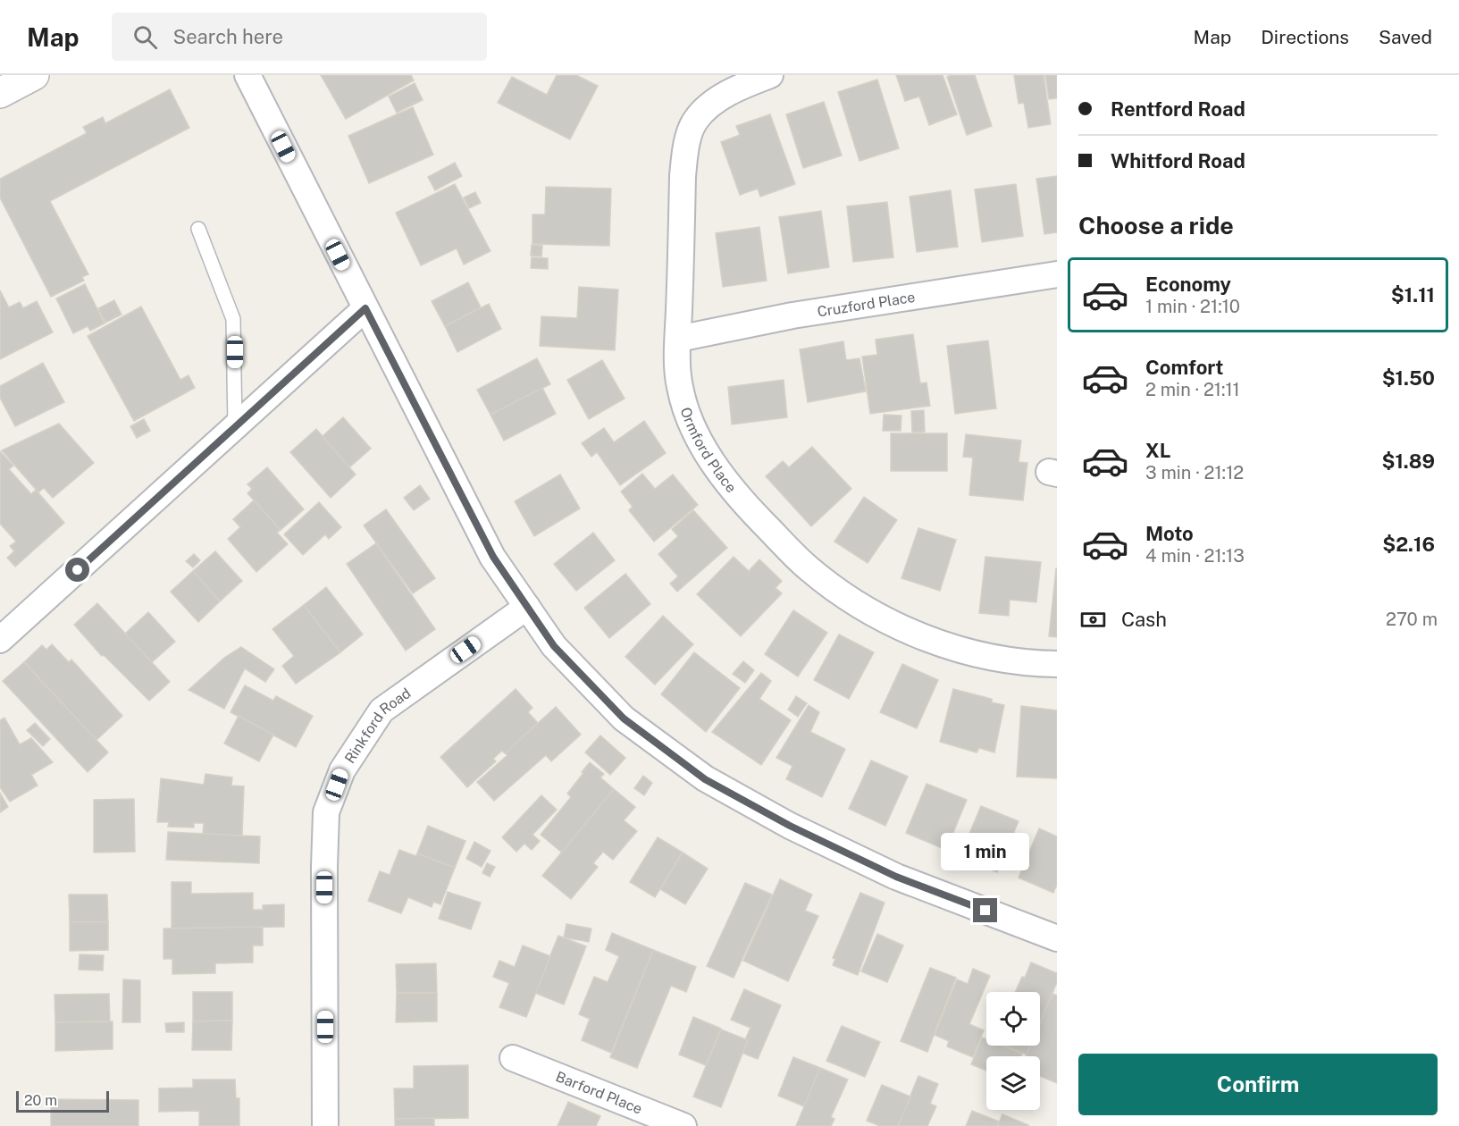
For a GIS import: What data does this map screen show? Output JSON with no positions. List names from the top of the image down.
{
  "streets": {
    "street": [
      "Cruzford Place",
      "Ormford Place",
      "Rinkford Road",
      "Barford Place"
    ]
  },
  "crossings": [
    ["Cruzford Place", "Ormford Place"]
  ],
  "scale_bar": "20 m",
  "page": {
    "header": "Map",
    "search": "Search here",
    "nav": ["Map", "Directions", "Saved"],
    "banner": ["Rentford Road", "Whitford Road"],
    "heading": "Choose a ride",
    "list": [
      {
        "name": "Economy",
        "note": "1 min · 21:10",
        "value": "$1.11"
      },
      {
        "name": "Comfort",
        "note": "2 min · 21:11",
        "value": "$1.50"
      },
      {
        "name": "XL",
        "note": "3 min · 21:12",
        "value": "$1.89"
      },
      {
        "name": "Moto",
        "note": "4 min · 21:13",
        "value": "$2.16"
      }
    ],
    "pay": ["Cash", "270 m"],
    "bubble": "1 min",
    "buttons": "Confirm",
    "scale": "20 m"
  }
}
